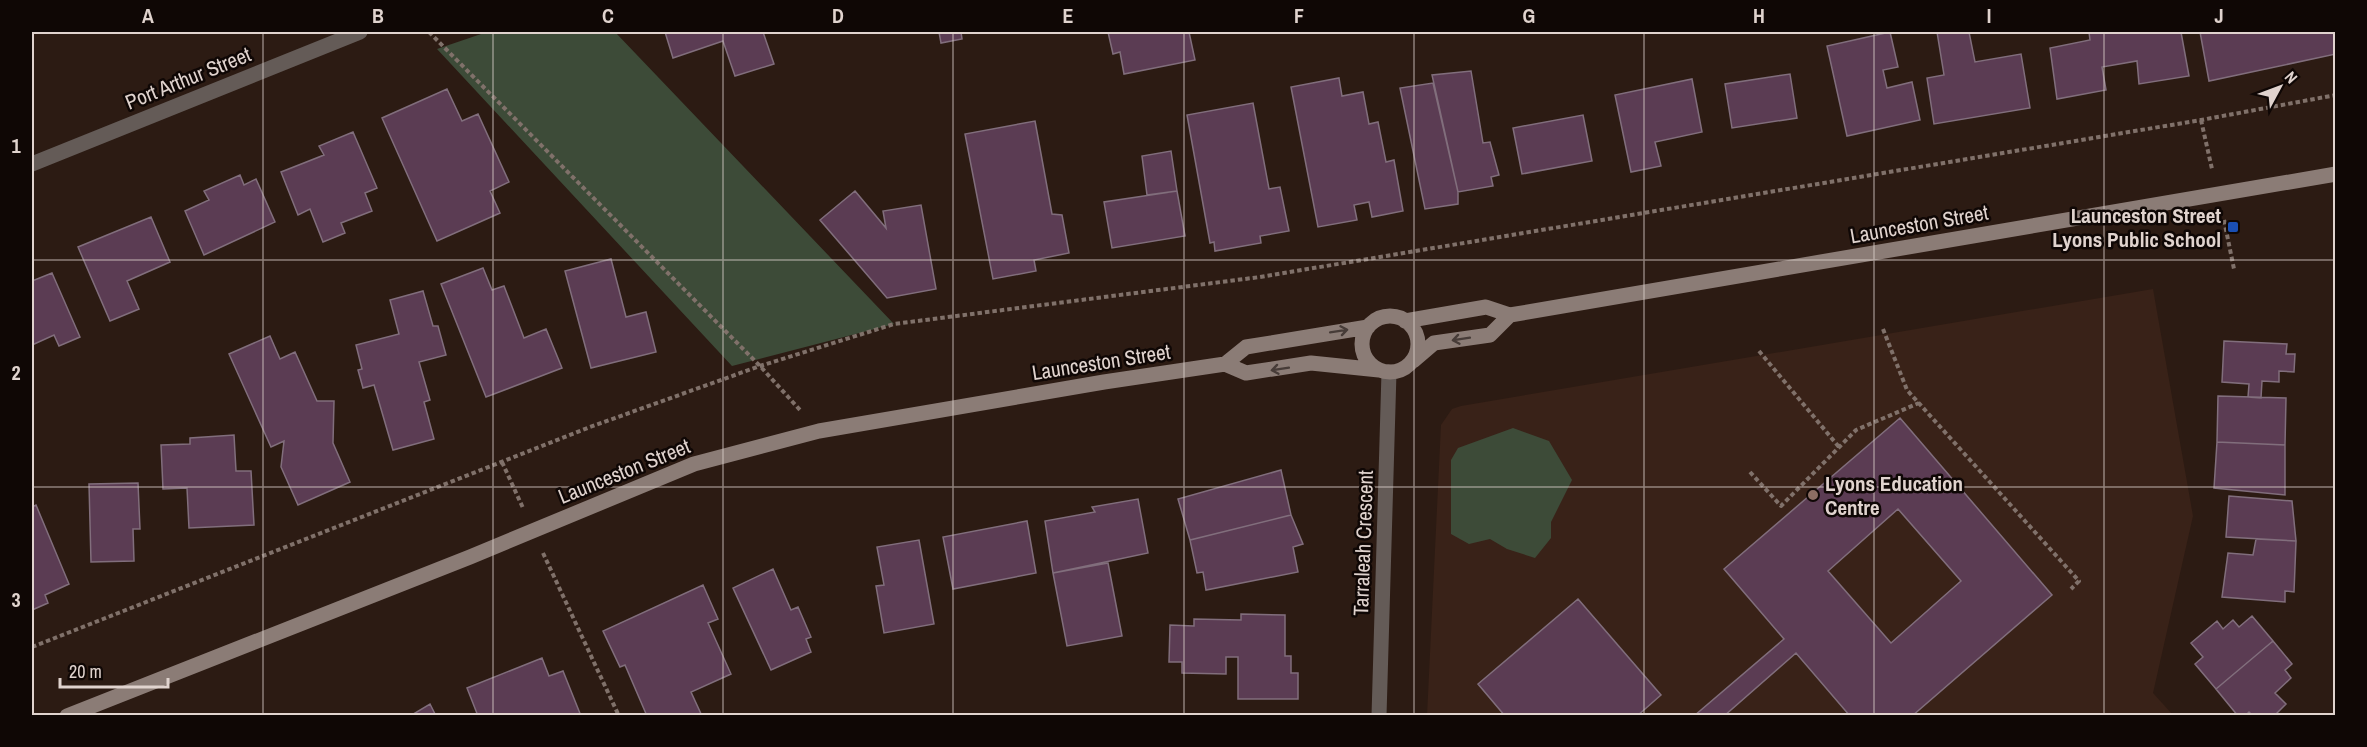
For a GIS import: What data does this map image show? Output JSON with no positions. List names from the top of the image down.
{
  "streets": {
    "main road": ["Launceston Street"],
    "street": ["Port Arthur Street", "Tarraleah Crescent"]
  },
  "crossings": [
    ["Launceston Street", "Tarraleah Crescent"]
  ],
  "places": {
    "transit": ["Launceston Street Lyons Public School"],
    "other": ["Lyons Education Centre"]
  },
  "scale_bar": "20 m",
  "north": "top right",
  "grid": {
    "columns": [
      "A",
      "B",
      "C",
      "D",
      "E",
      "F",
      "G",
      "H",
      "I",
      "J"
    ],
    "rows": ["1", "2", "3"]
  }
}
